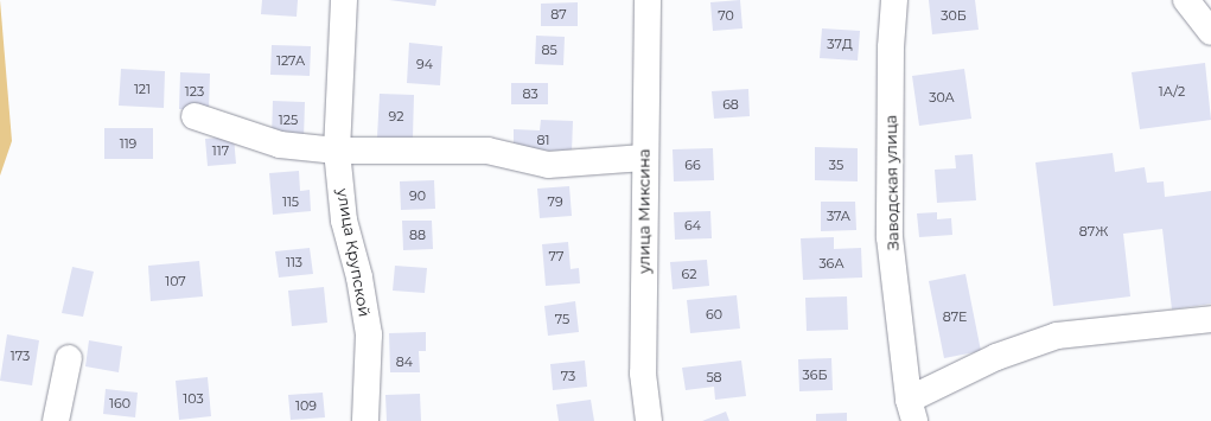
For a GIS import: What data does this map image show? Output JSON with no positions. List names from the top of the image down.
{
  "streets": {
    "street": ["Заводская улица", "улица Миксина", "улица Крупской"]
  },
  "house_numbers": [
    "87",
    "70",
    "30Б",
    "37Д",
    "85",
    "127А",
    "94",
    "121",
    "123",
    "1А/2",
    "83",
    "30А",
    "68",
    "92",
    "125",
    "81",
    "119",
    "117",
    "66",
    "35",
    "90",
    "115",
    "79",
    "37А",
    "64",
    "87Ж",
    "88",
    "77",
    "113",
    "36А",
    "62",
    "107",
    "60",
    "87Е",
    "75",
    "173",
    "84",
    "36Б",
    "73",
    "58",
    "103",
    "160",
    "109"
  ]
}
